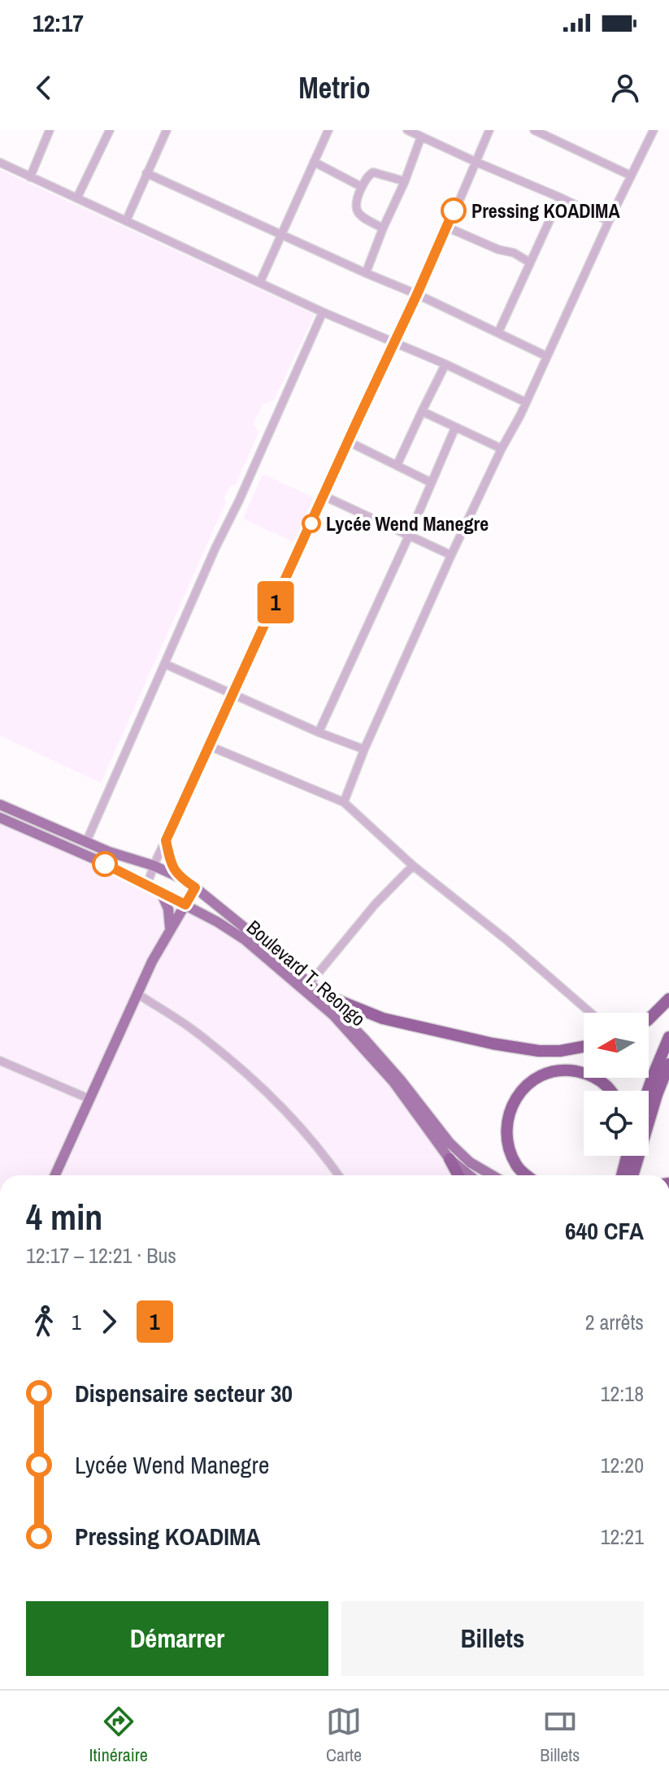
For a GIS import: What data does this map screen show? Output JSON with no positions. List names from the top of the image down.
{
  "streets": {
    "main road": ["Boulevard T. Reongo"]
  },
  "places": ["Pressing KOADIMA", "Lycée Wend Manegre"],
  "lines": ["bus line 1"],
  "north": "left",
  "page": {
    "status": "12:17",
    "header": "Metrio",
    "on_map": "1",
    "heading": ["4 min", "12:17 – 12:21 · Bus", "640 CFA"],
    "legs": ["1", "1", "2 arrêts"],
    "list": [
      {
        "name": "Dispensaire secteur 30",
        "value": "12:18"
      },
      {
        "name": "Lycée Wend Manegre",
        "value": "12:20"
      },
      {
        "name": "Pressing KOADIMA",
        "value": "12:21"
      }
    ],
    "buttons": ["Démarrer", "Billets"],
    "tabs": ["Itinéraire", "Carte", "Billets"]
  }
}
